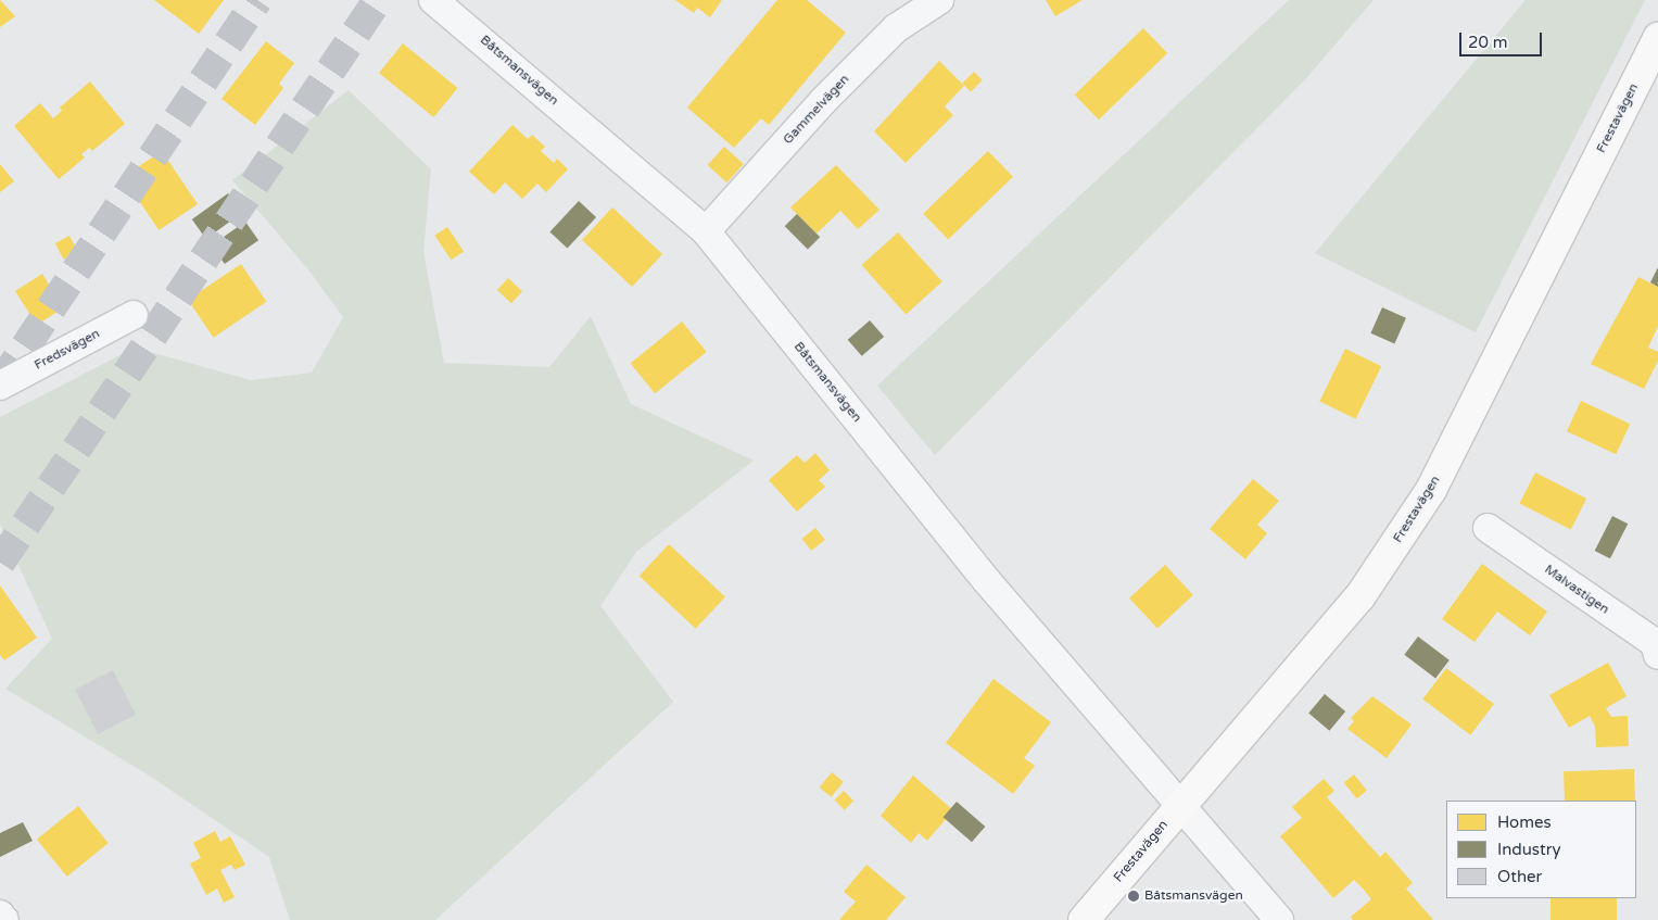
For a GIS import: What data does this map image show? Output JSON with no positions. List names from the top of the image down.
{
  "streets": {
    "street": [
      "Båtsmansvägen",
      "Gammelvägen",
      "Frestavägen",
      "Fredsvägen",
      "Malvastigen"
    ]
  },
  "crossings": [
    ["Båtsmansvägen", "Gammelvägen"],
    ["Båtsmansvägen", "Frestavägen"]
  ],
  "places": ["Båtsmansvägen"],
  "legend": ["Homes", "Industry", "Other"],
  "scale_bar": "20 m"
}
